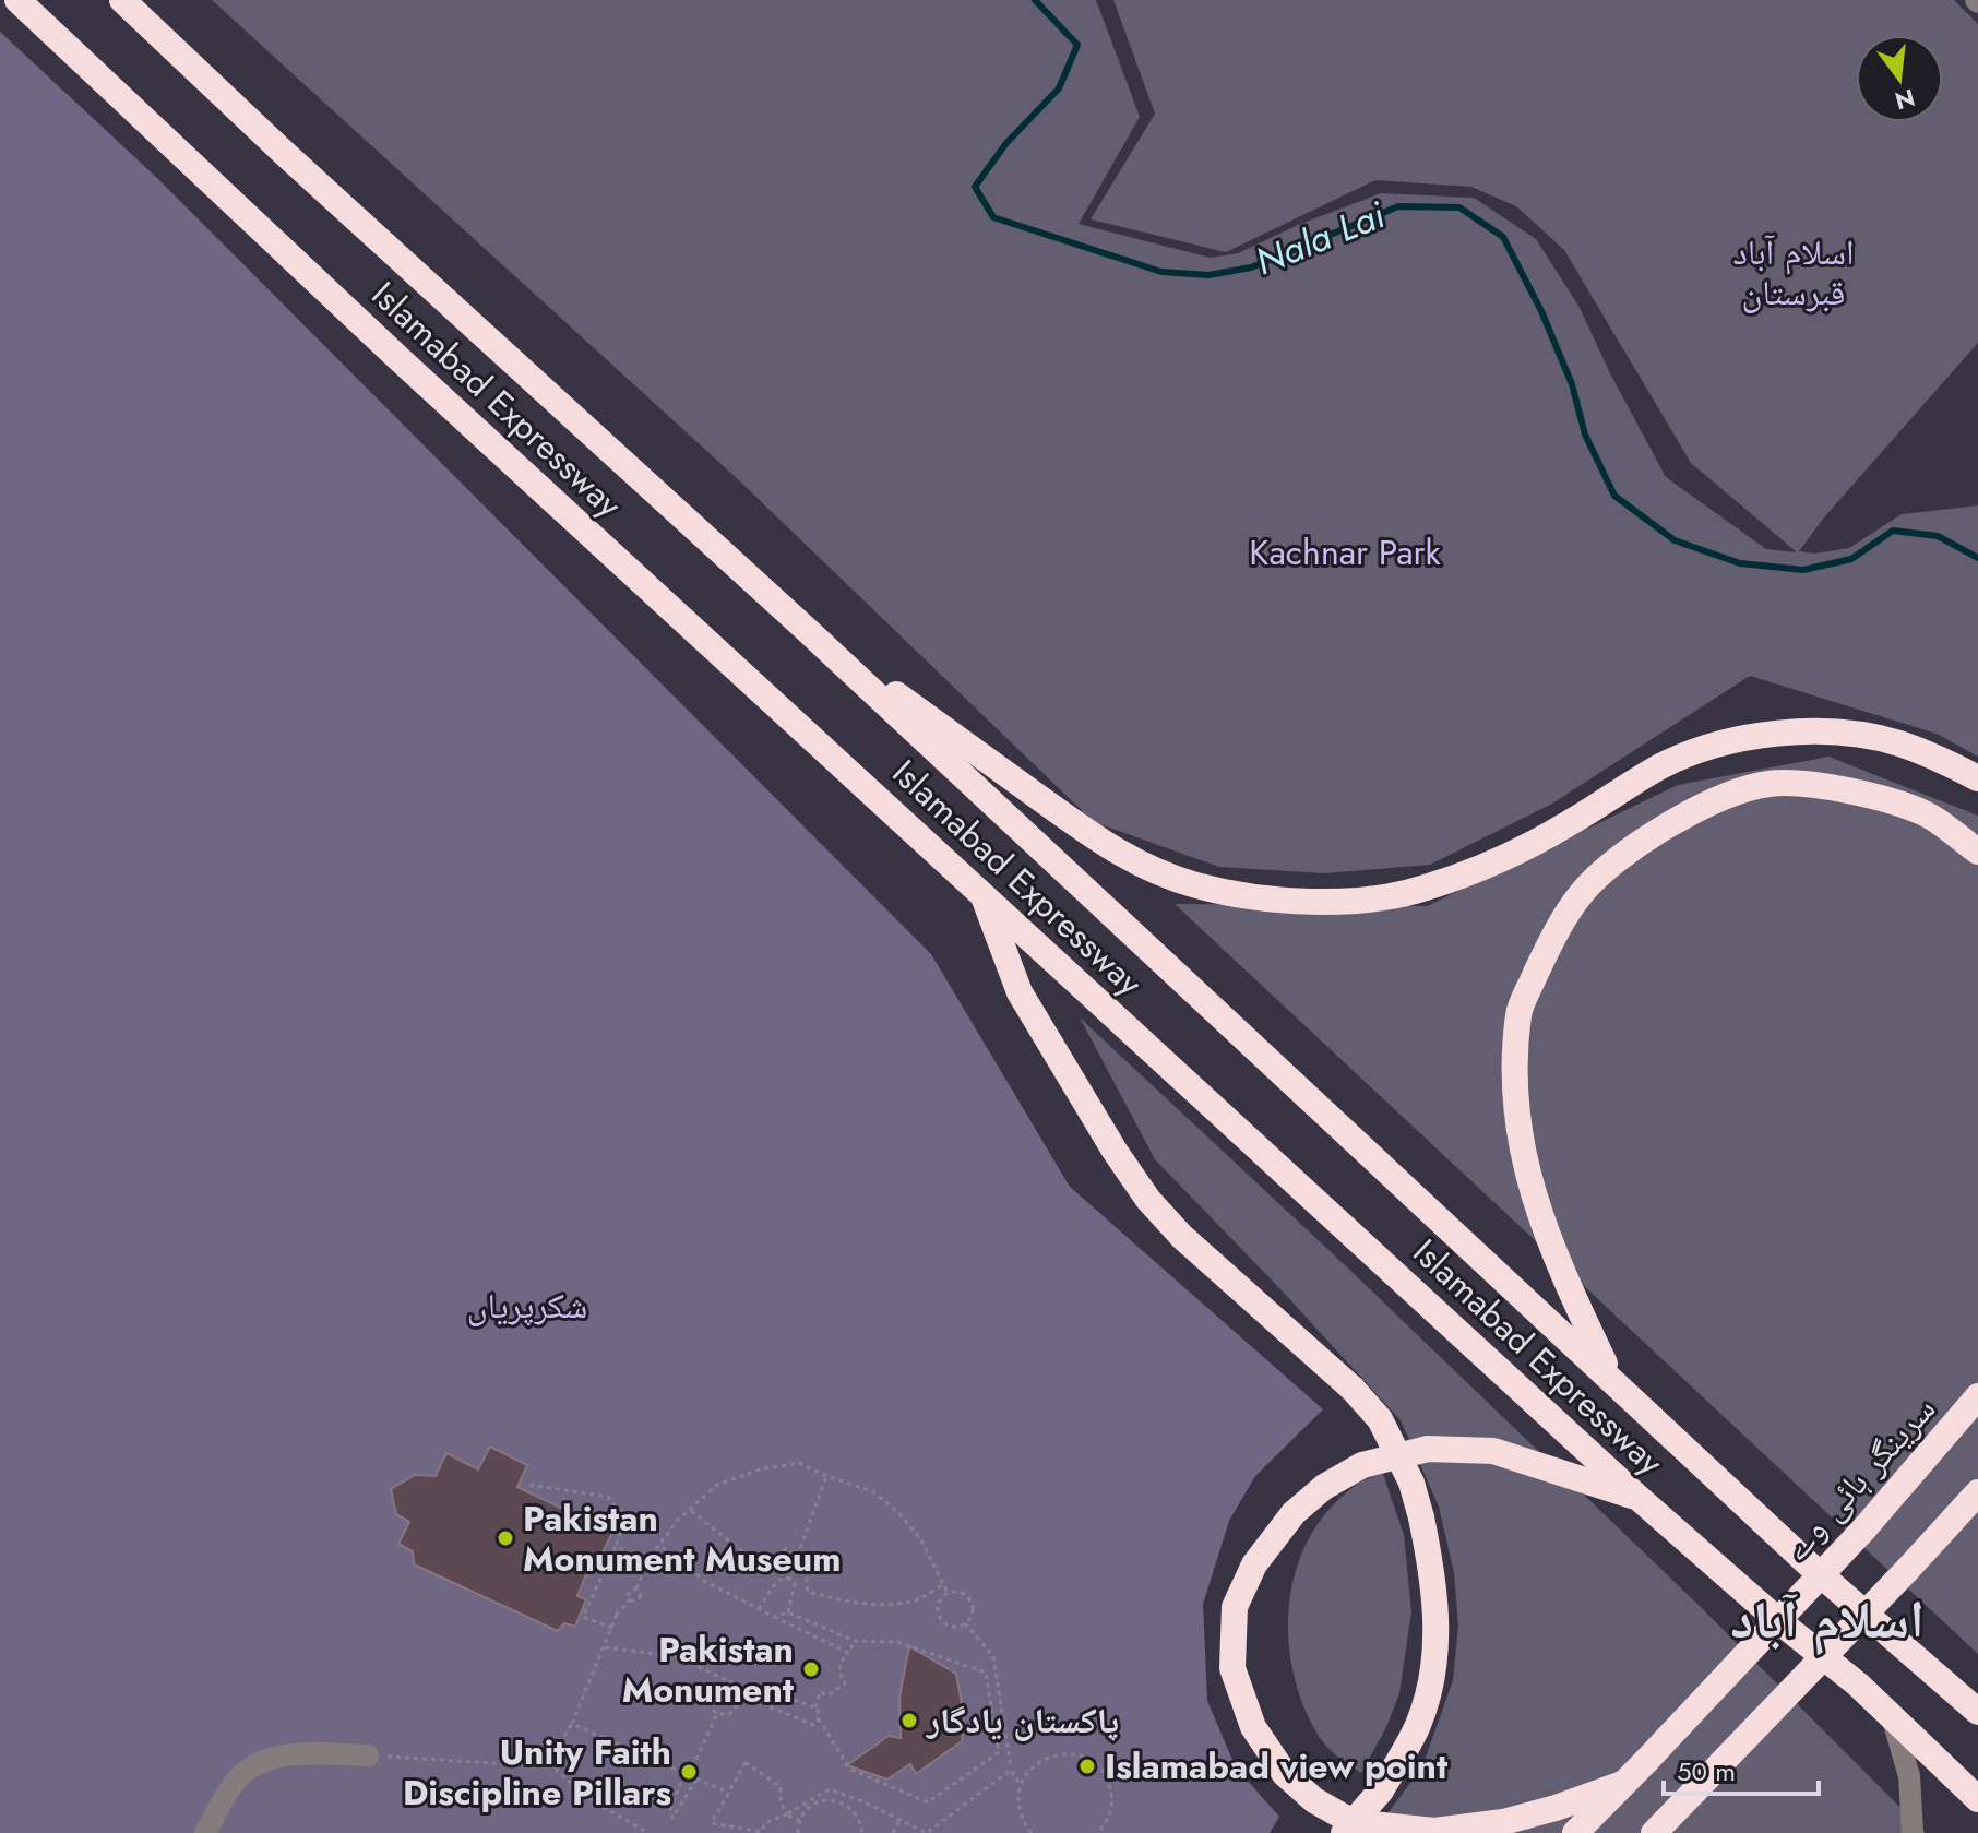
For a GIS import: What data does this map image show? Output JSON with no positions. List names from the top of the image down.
{
  "streets": {
    "highway": ["Islamabad Expressway", "سرینگر ہائی وے"]
  },
  "districts": ["اسلام آباد"],
  "water": ["Nala Lai"],
  "parks": ["اسلام آباد قبرستان", "Kachnar Park", "شکرپریاں"],
  "places": [
    "Pakistan Monument Museum",
    "Pakistan Monument",
    "پاکستان یادگار",
    "Islamabad view point",
    "Unity Faith Discipline Pillars"
  ],
  "scale_bar": "50 m",
  "north": "bottom"
}
